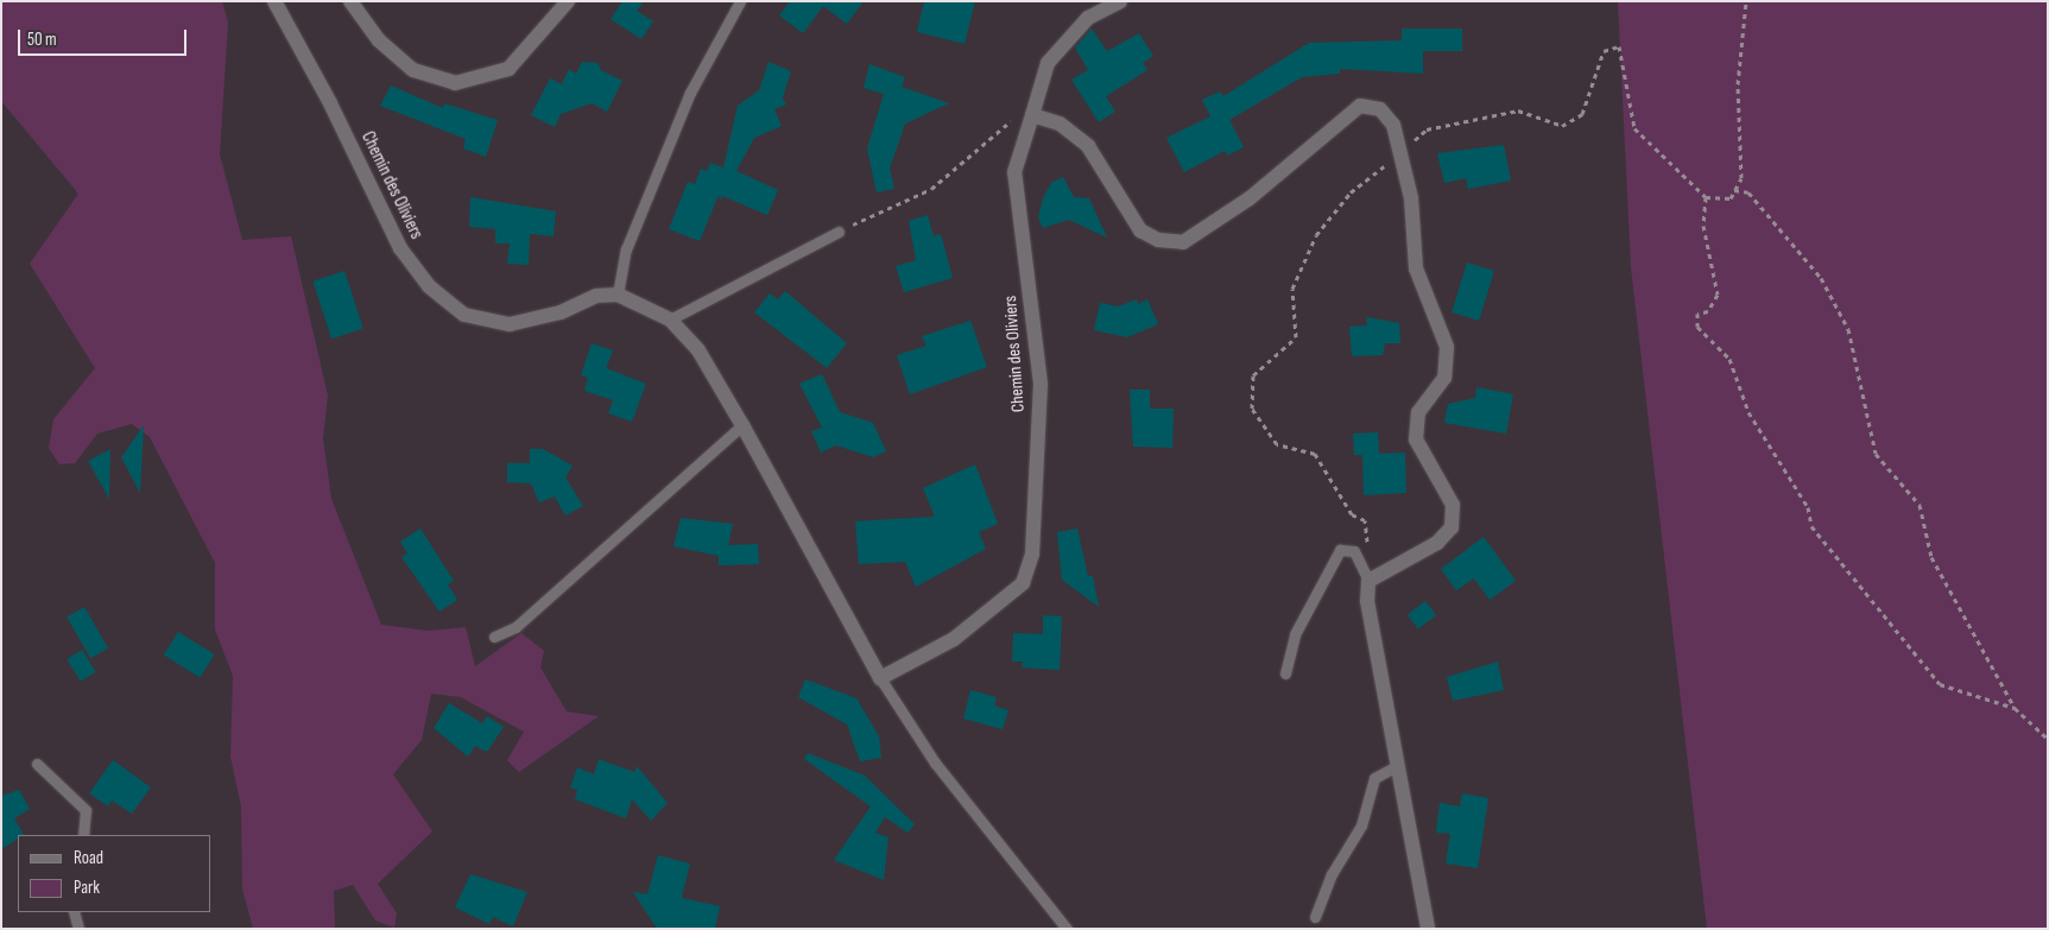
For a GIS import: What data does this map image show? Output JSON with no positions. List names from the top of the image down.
{
  "streets": {
    "street": ["Chemin des Oliviers"]
  },
  "legend": ["Road", "Park"],
  "scale_bar": "50 m"
}
